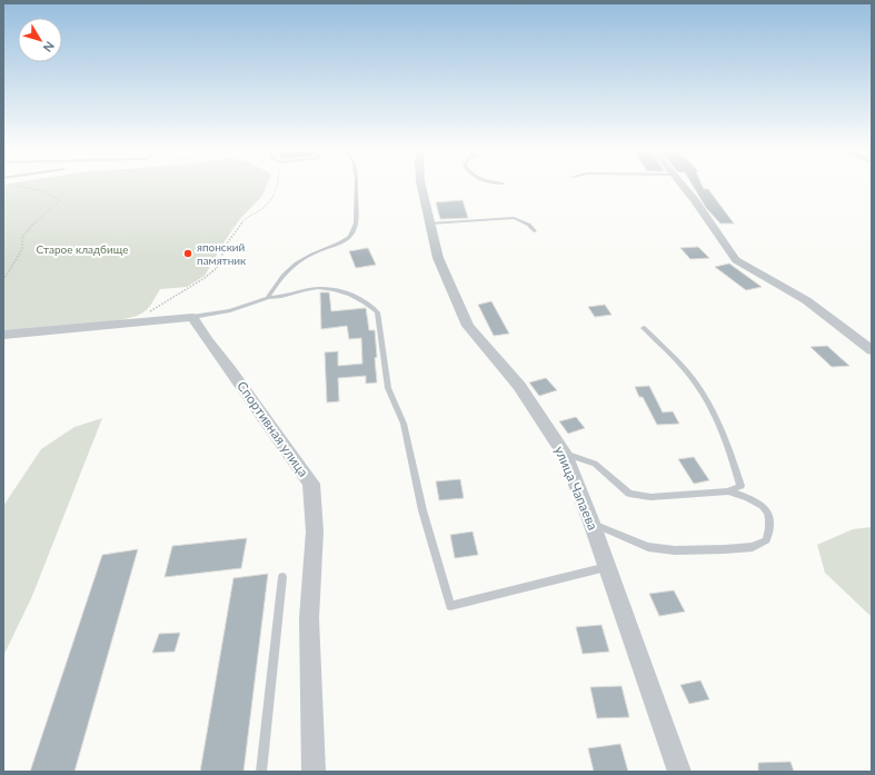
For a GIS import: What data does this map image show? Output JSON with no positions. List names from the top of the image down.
{
  "streets": {
    "street": ["Спортивная улица", "улица Чапаева"]
  },
  "parks": ["Старое кладбище"],
  "places": ["японский памятник"],
  "north": "bottom right"
}
